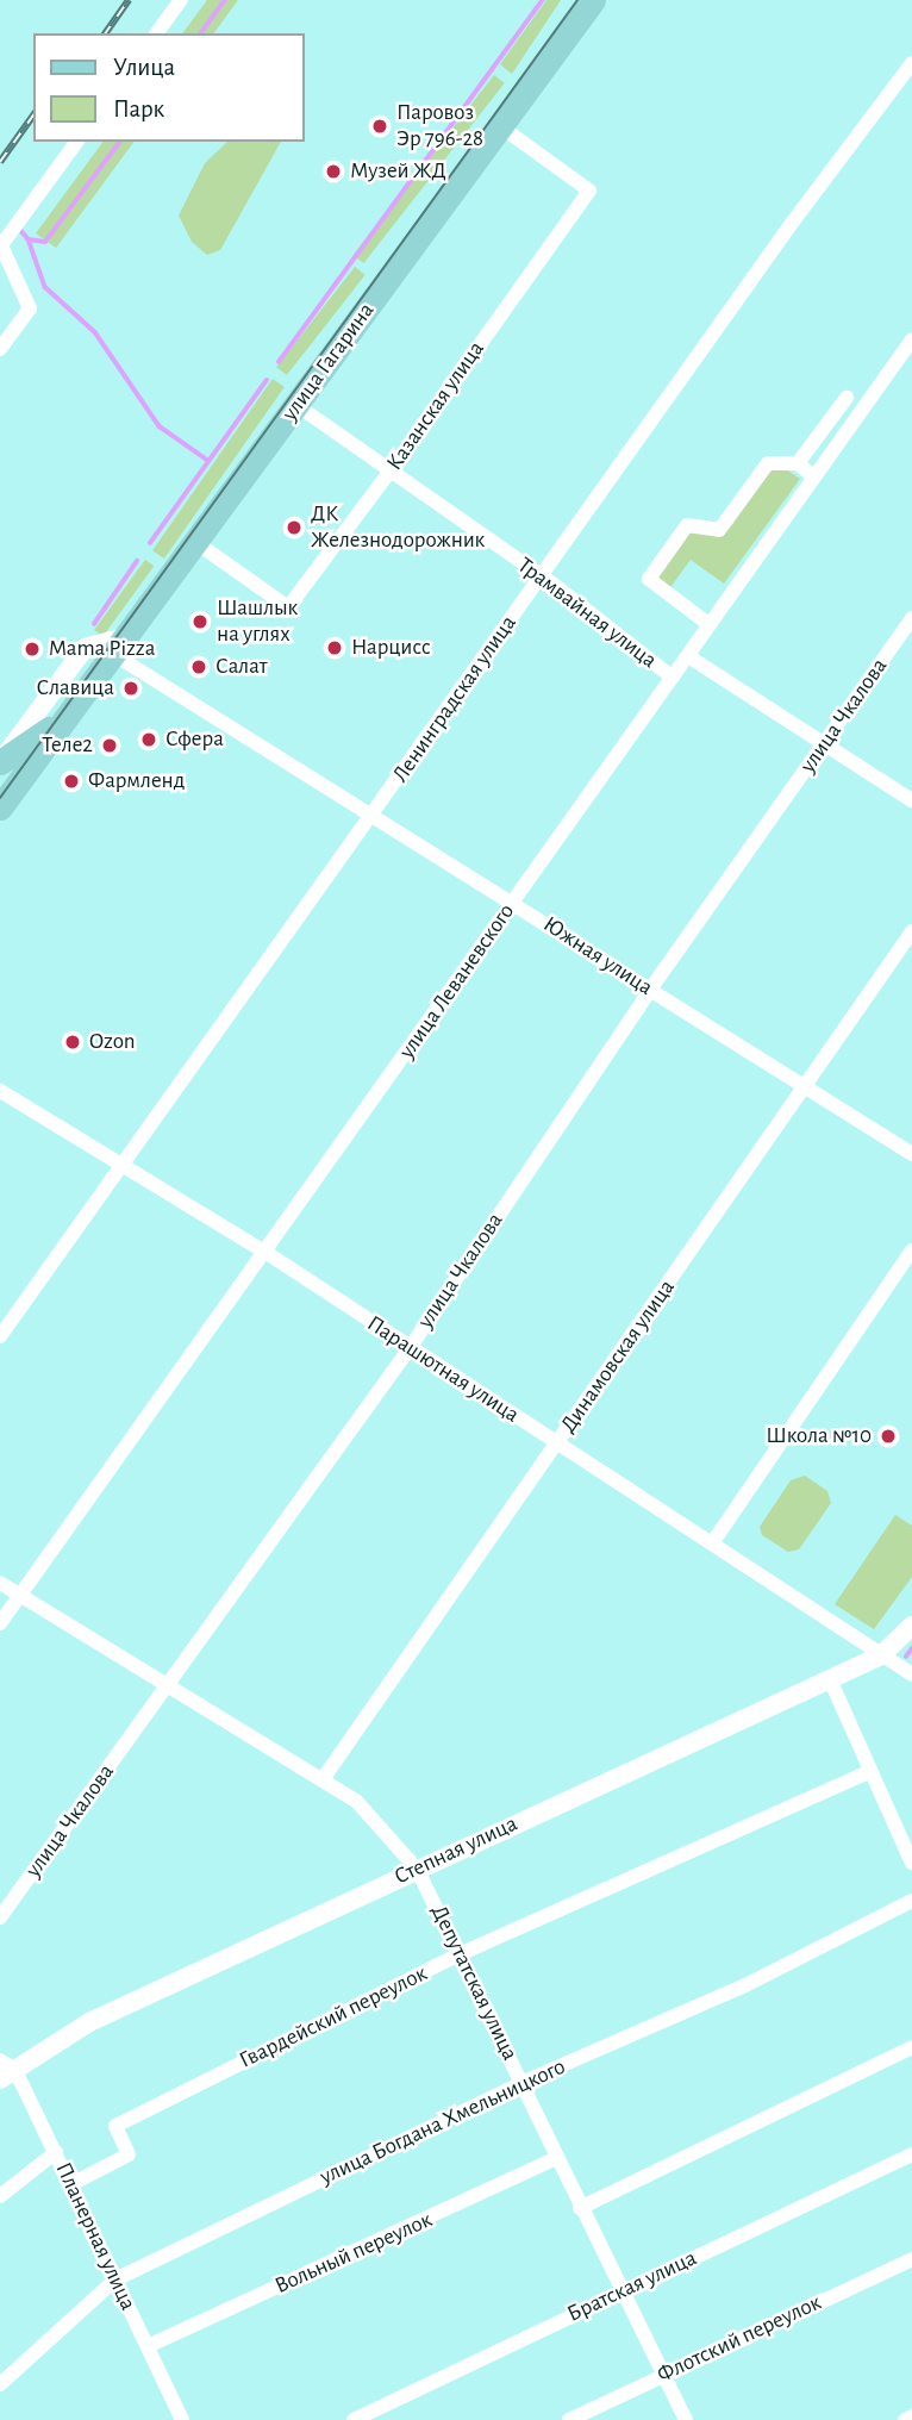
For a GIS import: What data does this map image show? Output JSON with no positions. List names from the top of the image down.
{
  "streets": {
    "main road": ["улица Гагарина"],
    "street": [
      "Казанская улица",
      "Трамвайная улица",
      "Ленинградская улица",
      "улица Чкалова",
      "Южная улица",
      "улица Леваневского",
      "Динамовская улица",
      "Парашютная улица",
      "Степная улица",
      "Депутатская улица",
      "Гвардейский переулок",
      "улица Богдана Хмельницкого",
      "Планерная улица",
      "Вольный переулок",
      "Братская улица",
      "Флотский переулок"
    ]
  },
  "crossings": [
    ["улица Гагарина", "Казанская улица"],
    ["улица Гагарина", "Трамвайная улица"],
    ["улица Гагарина", "Южная улица"],
    ["Казанская улица", "Трамвайная улица"],
    ["Трамвайная улица", "Ленинградская улица"],
    ["Трамвайная улица", "улица Чкалова"],
    ["Трамвайная улица", "улица Леваневского"],
    ["Ленинградская улица", "Южная улица"],
    ["Ленинградская улица", "Парашютная улица"],
    ["улица Чкалова", "Южная улица"],
    ["улица Чкалова", "Парашютная улица"],
    ["улица Чкалова", "Депутатская улица"],
    ["Южная улица", "улица Леваневского"],
    ["Южная улица", "Динамовская улица"],
    ["улица Леваневского", "Парашютная улица"],
    ["улица Леваневского", "Депутатская улица"],
    ["Динамовская улица", "Парашютная улица"],
    ["Динамовская улица", "Депутатская улица"],
    ["Парашютная улица", "Степная улица"],
    ["Степная улица", "Депутатская улица"],
    ["Степная улица", "Планерная улица"],
    ["Депутатская улица", "Гвардейский переулок"],
    ["Депутатская улица", "улица Богдана Хмельницкого"],
    ["Депутатская улица", "Вольный переулок"],
    ["Депутатская улица", "Братская улица"],
    ["Депутатская улица", "Флотский переулок"],
    ["Гвардейский переулок", "Планерная улица"],
    ["улица Богдана Хмельницкого", "Планерная улица"],
    ["Планерная улица", "Вольный переулок"]
  ],
  "places": [
    "Паровоз Эр 796-28",
    "Музей ЖД",
    "ДК Железнодорожник",
    "Шашлык на углях",
    "Нарцисс",
    "Mama Pizza",
    "Салат",
    "Славица",
    "Сфера",
    "Теле2",
    "Фармленд",
    "Ozon",
    "Школа №10"
  ],
  "legend": ["Улица", "Парк"]
}
